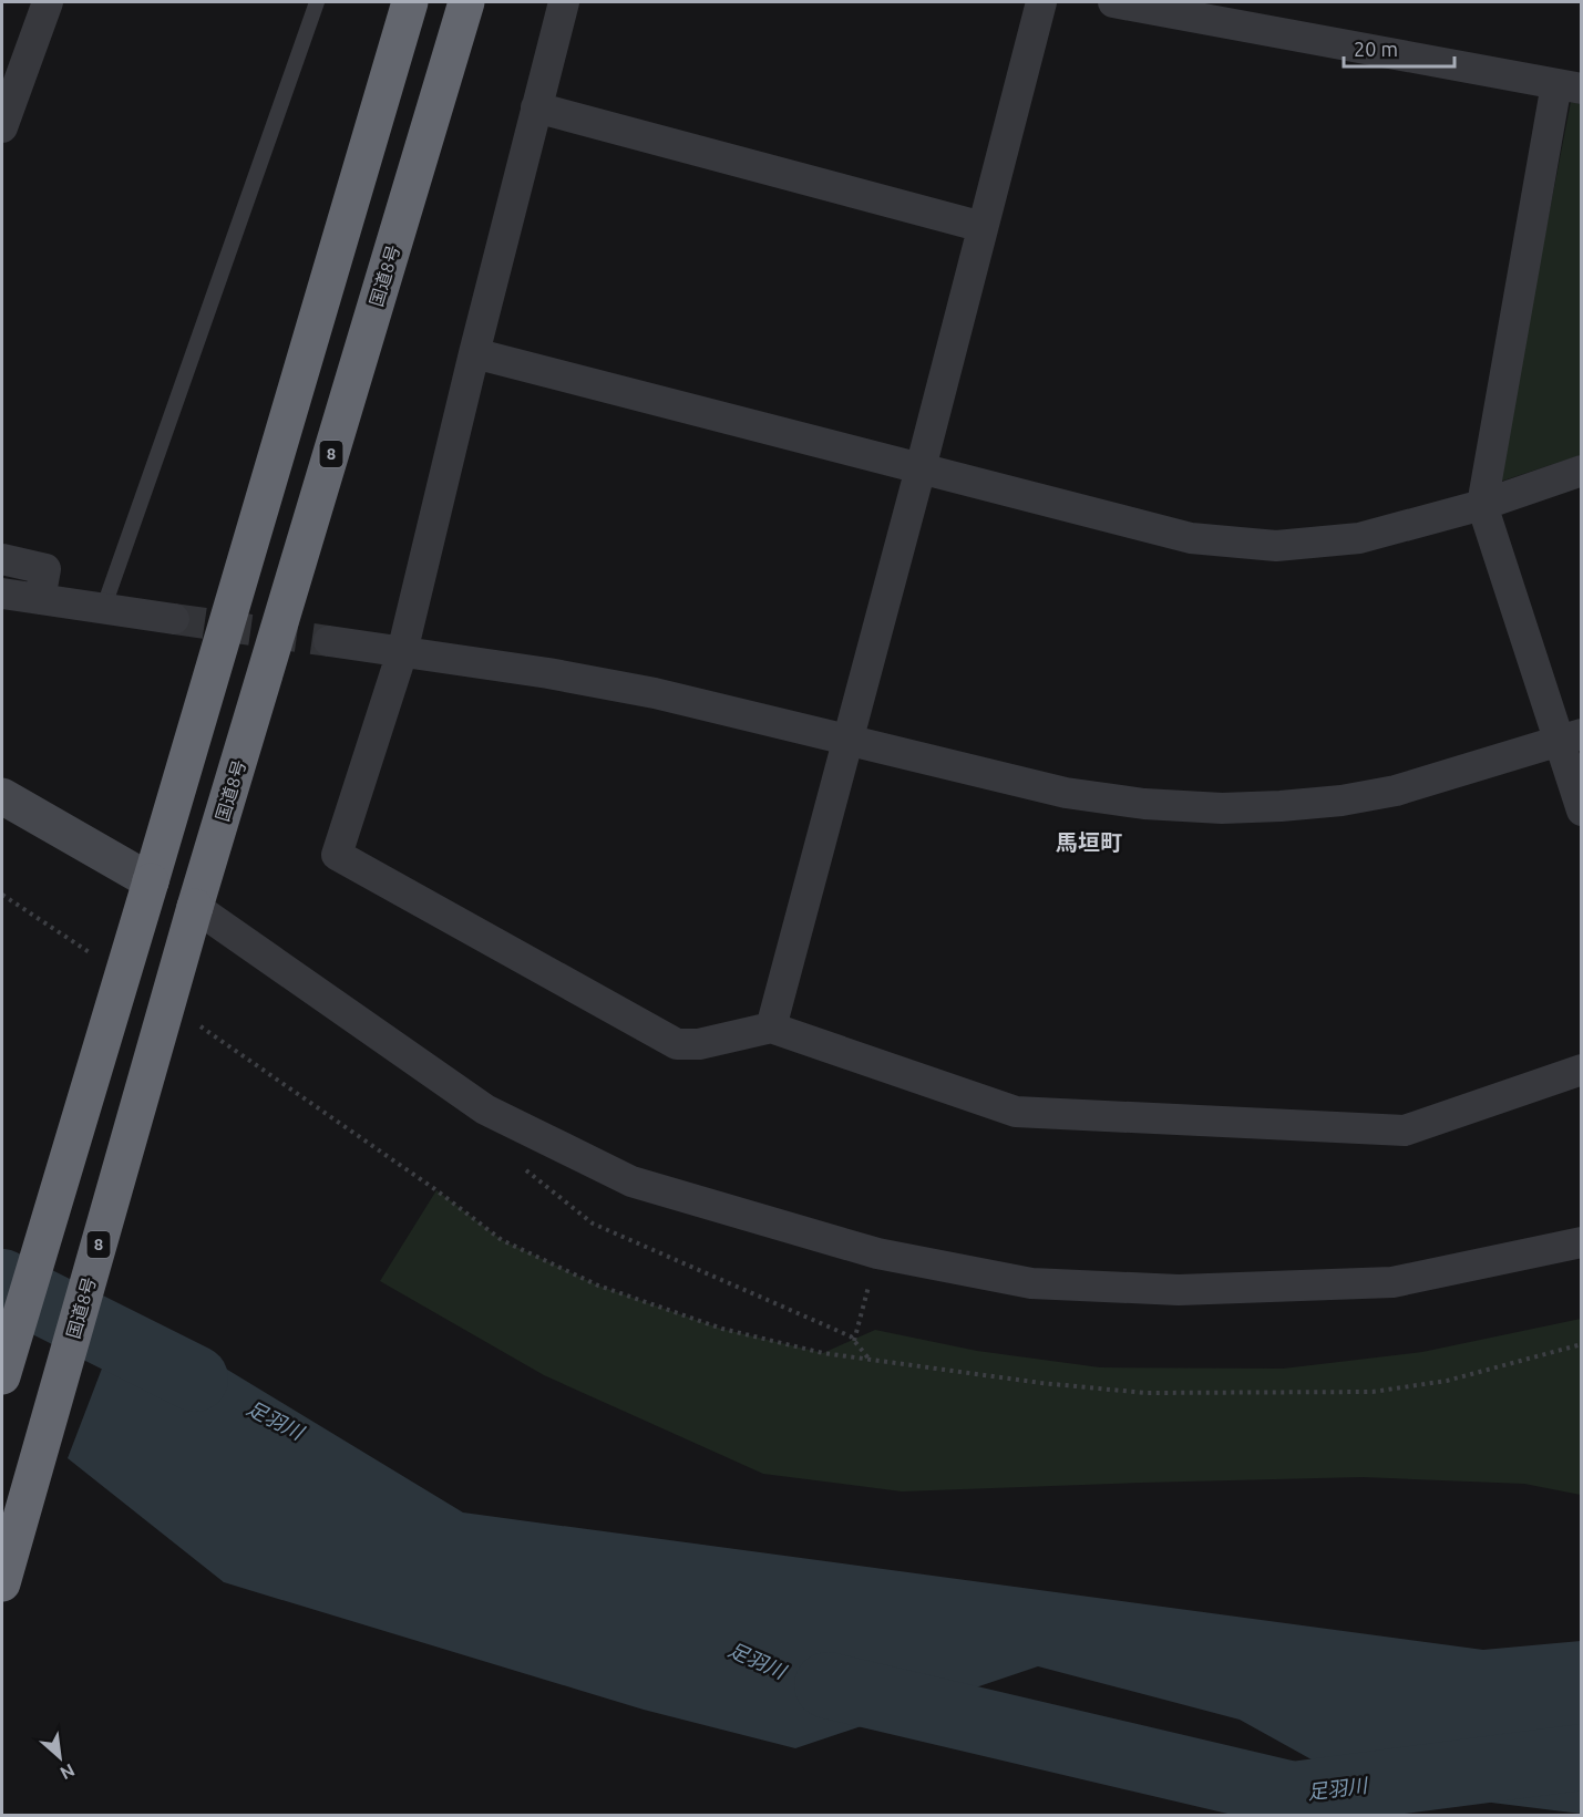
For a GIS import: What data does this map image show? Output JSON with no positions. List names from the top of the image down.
{
  "streets": {
    "highway": ["国道8号", "8"]
  },
  "districts": ["馬垣町"],
  "water": ["足羽川"],
  "scale_bar": "20 m",
  "north": "bottom right"
}
